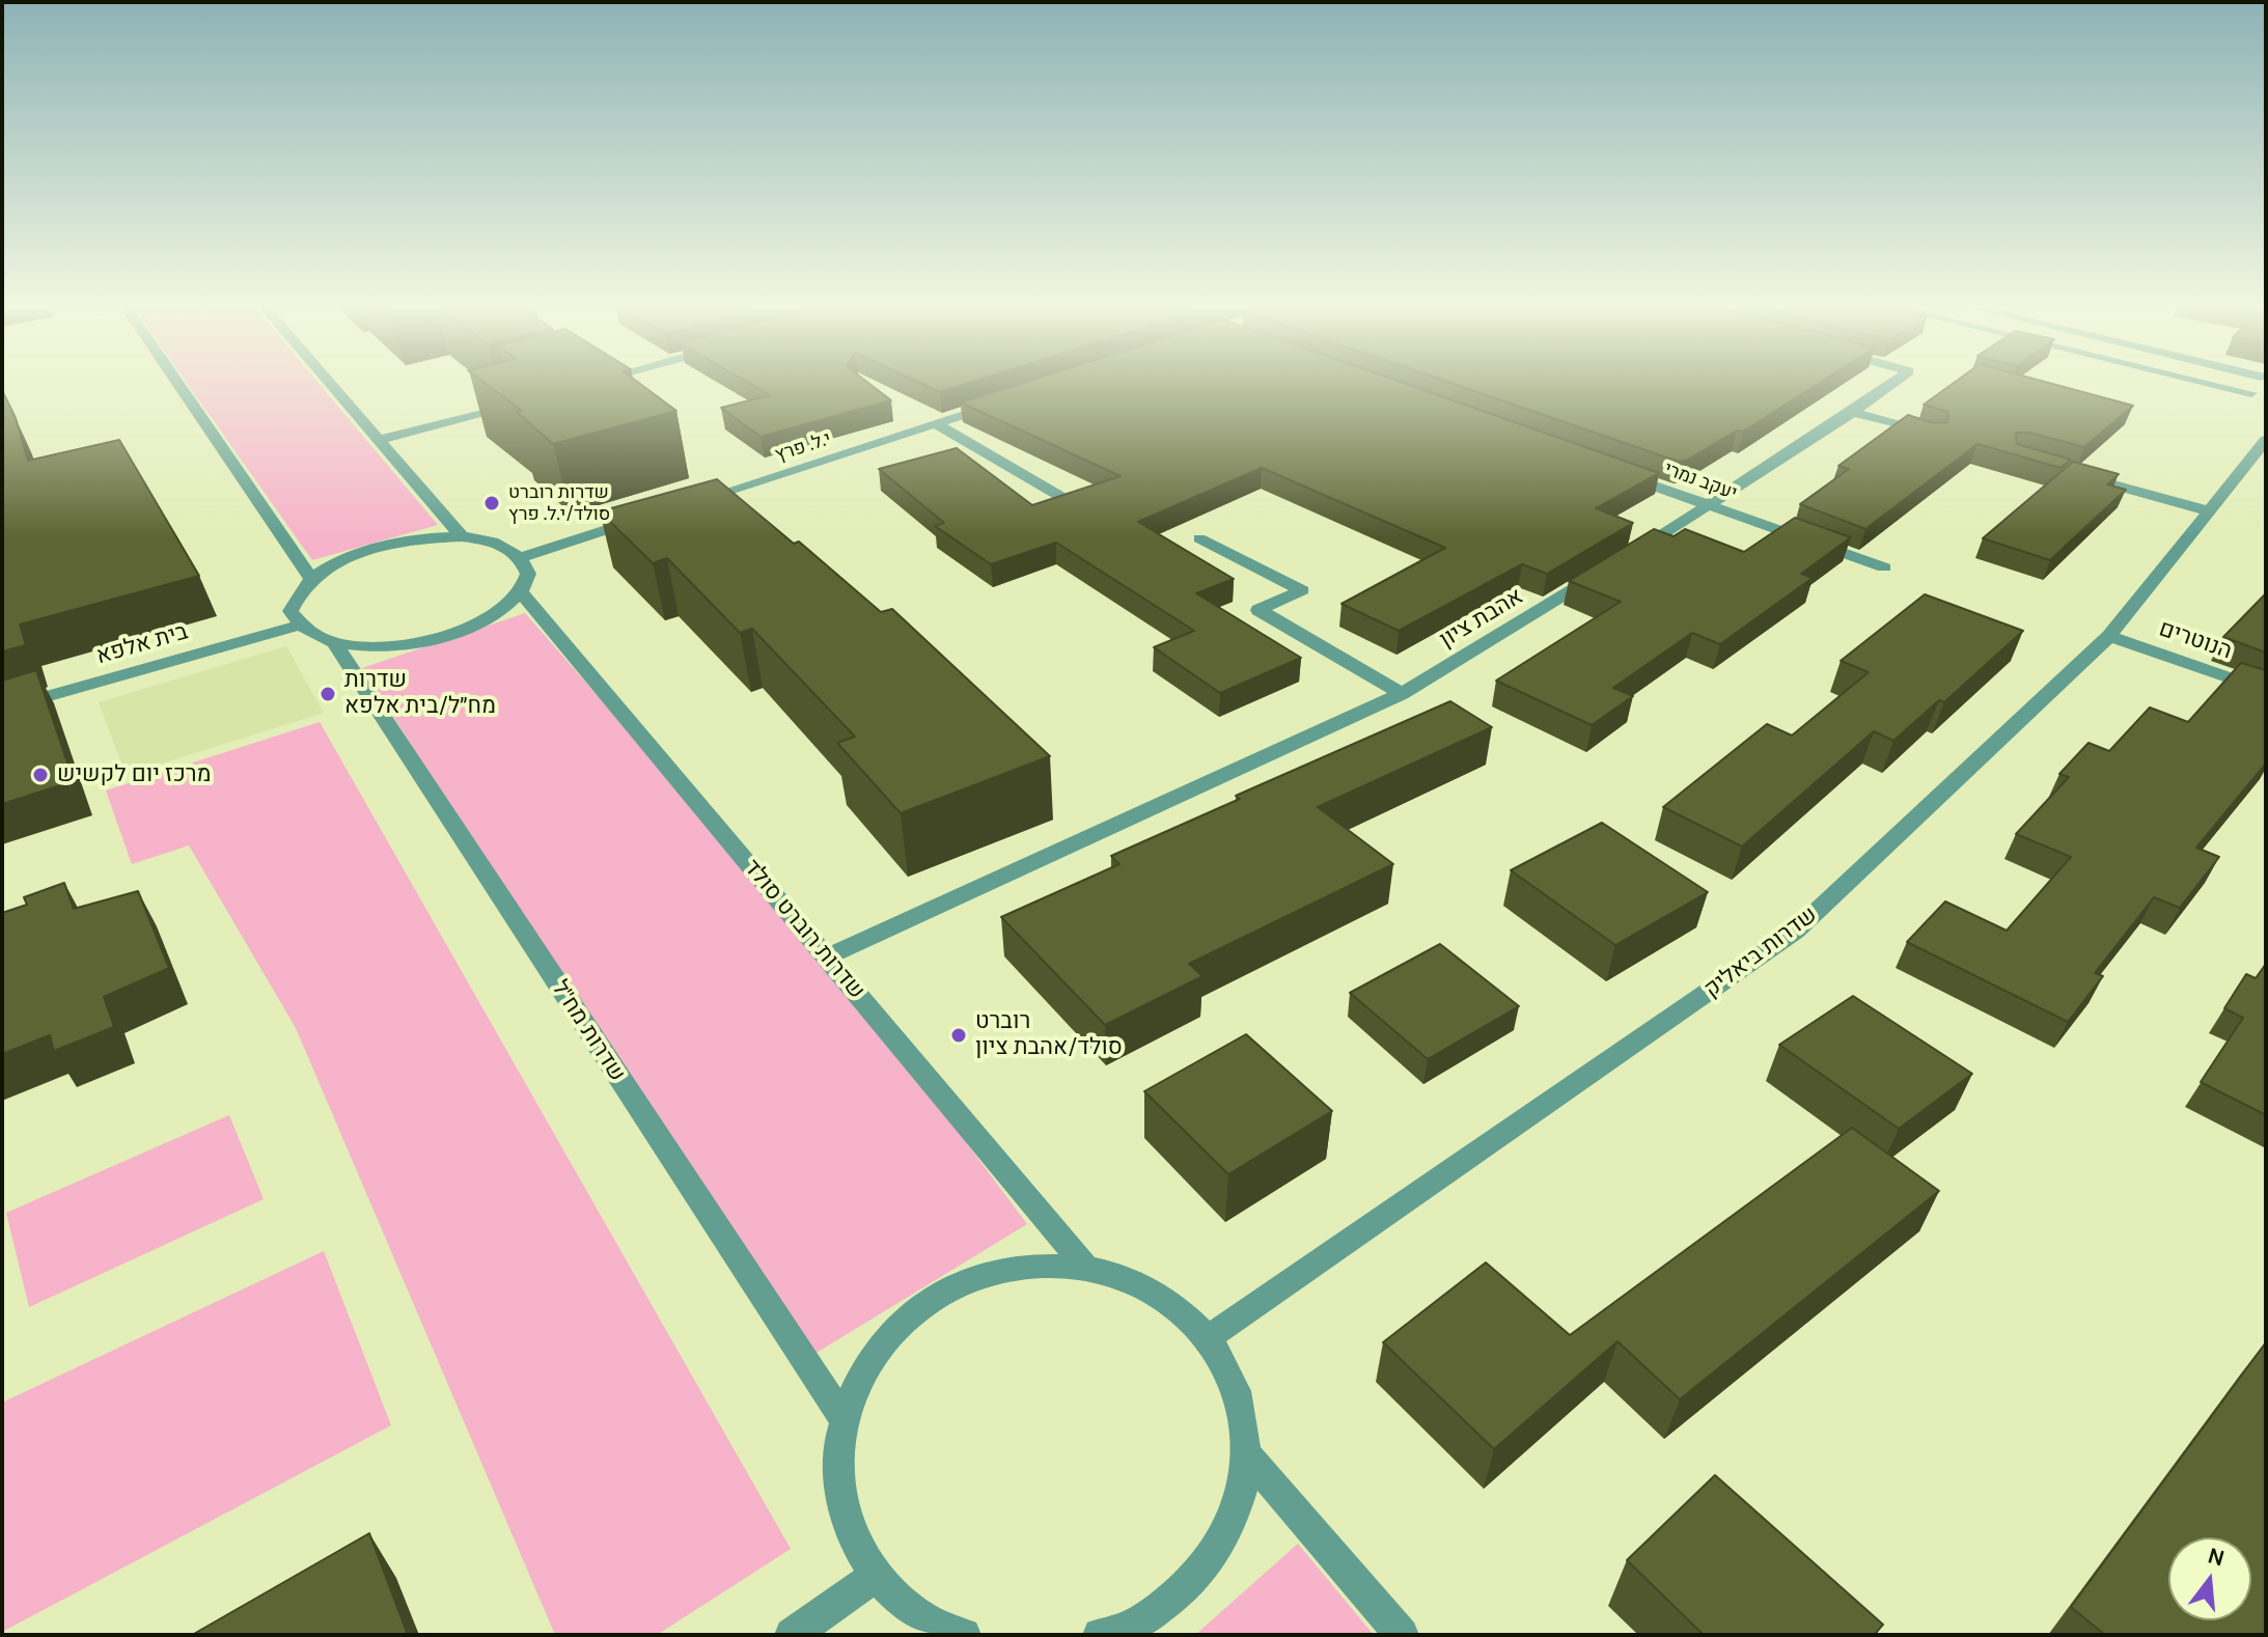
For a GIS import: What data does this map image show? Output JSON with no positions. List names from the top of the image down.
{
  "streets": {
    "street": [
      "י.ל. פרץ",
      "יעקב נמרי",
      "אהבת ציון",
      "הנוטרים",
      "בית אלפא",
      "שדרות רוברט סולד",
      "שדרות ביאליק",
      "שדרות מח\"ל"
    ]
  },
  "crossings": [
    ["יעקב נמרי", "אהבת ציון"],
    ["אהבת ציון", "שדרות רוברט סולד"],
    ["הנוטרים", "שדרות ביאליק"]
  ],
  "places": [
    "שדרות רוברט סולד/י.ל. פרץ",
    "שדרות מח״ל/בית אלפא",
    "מרכז יום לקשיש",
    "רוברט סולד/אהבת ציון"
  ],
  "north": "top"
}
